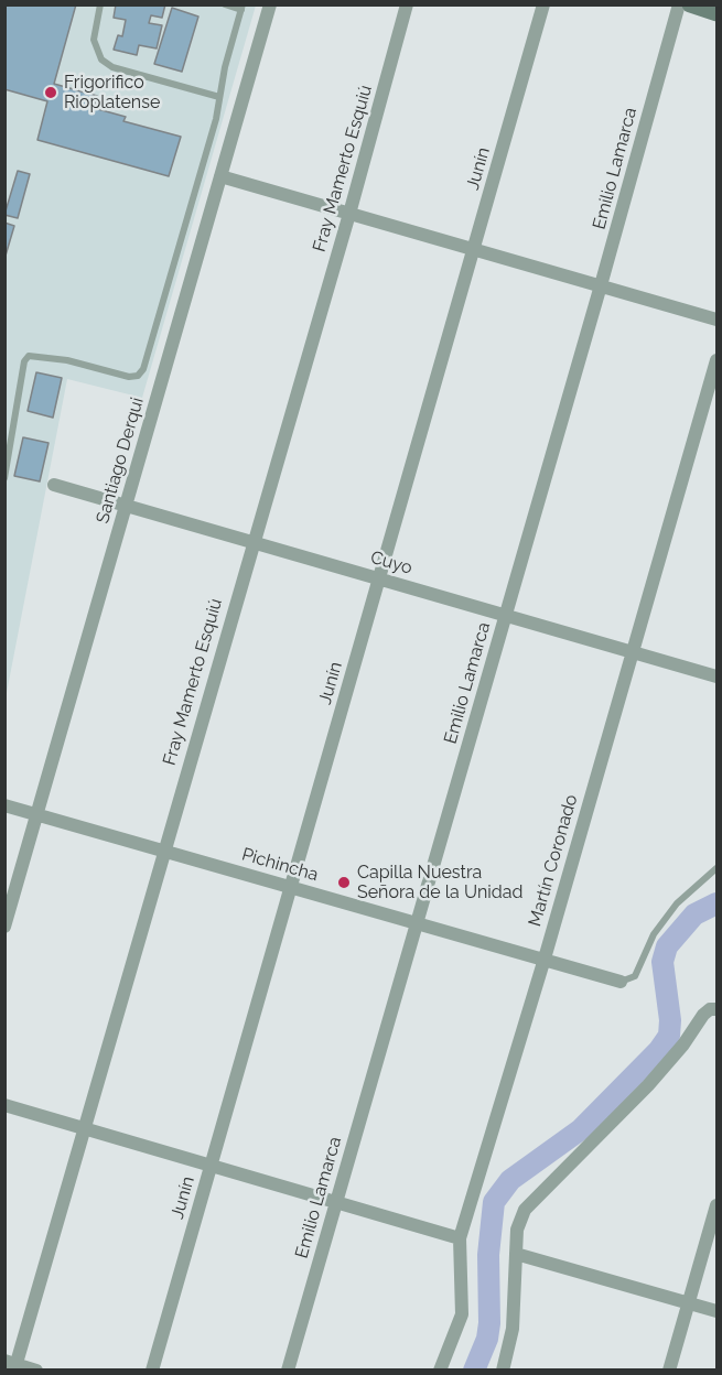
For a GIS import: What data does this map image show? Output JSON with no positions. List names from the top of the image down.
{
  "streets": {
    "street": [
      "Fray Mamerto Esquiú",
      "Junín",
      "Emilio Lamarca",
      "Santiago Derqui",
      "Cuyo",
      "Martín Coronado",
      "Pichincha"
    ]
  },
  "crossings": [
    ["Fray Mamerto Esquiú", "Cuyo"],
    ["Fray Mamerto Esquiú", "Pichincha"],
    ["Junín", "Cuyo"],
    ["Junín", "Pichincha"],
    ["Emilio Lamarca", "Cuyo"],
    ["Emilio Lamarca", "Pichincha"],
    ["Santiago Derqui", "Cuyo"],
    ["Santiago Derqui", "Pichincha"],
    ["Cuyo", "Martín Coronado"],
    ["Martín Coronado", "Pichincha"]
  ],
  "places": ["Frigorifico Rioplatense", "Capilla Nuestra Señora de la Unidad"]
}
